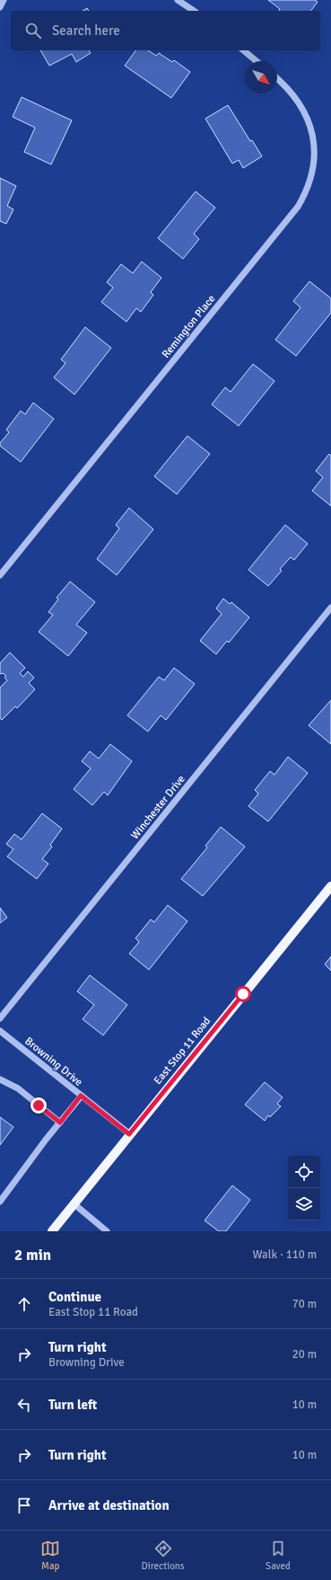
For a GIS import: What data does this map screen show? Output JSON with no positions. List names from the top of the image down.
{
  "streets": {
    "main road": ["East Stop 11 Road"],
    "street": ["Remington Place", "Winchester Drive", "Browning Drive"]
  },
  "crossings": [
    ["East Stop 11 Road", "Browning Drive"]
  ],
  "north": "bottom right",
  "page": {
    "search": "Search here",
    "heading": ["2 min", "Walk · 110 m"],
    "list": [
      ["Continue", "East Stop 11 Road", "70 m"],
      ["Turn right", "Browning Drive", "20 m"],
      ["Turn left", "10 m"],
      ["Turn right", "10 m"],
      "Arrive at destination"
    ],
    "nav": ["Map", "Directions", "Saved"]
  }
}
